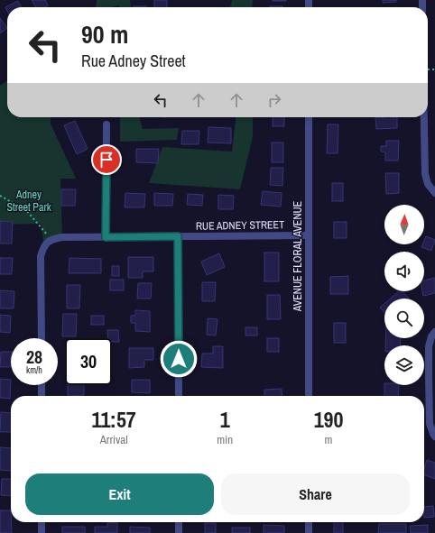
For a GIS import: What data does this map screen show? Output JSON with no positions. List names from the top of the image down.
{
  "streets": {
    "street": ["RUE ADNEY STREET", "AVENUE FLORAL AVENUE"]
  },
  "crossings": [
    ["RUE ADNEY STREET", "AVENUE FLORAL AVENUE"]
  ],
  "parks": ["Adney Street Park"],
  "north": "top",
  "page": {
    "turn": ["90 m", "Rue Adney Street"],
    "speed": "28 km/h",
    "limit": "30",
    "eta": [
      "11:57",
      "Arrival",
      "1",
      "min",
      "190",
      "m"
    ],
    "buttons": ["Exit", "Share"]
  }
}
